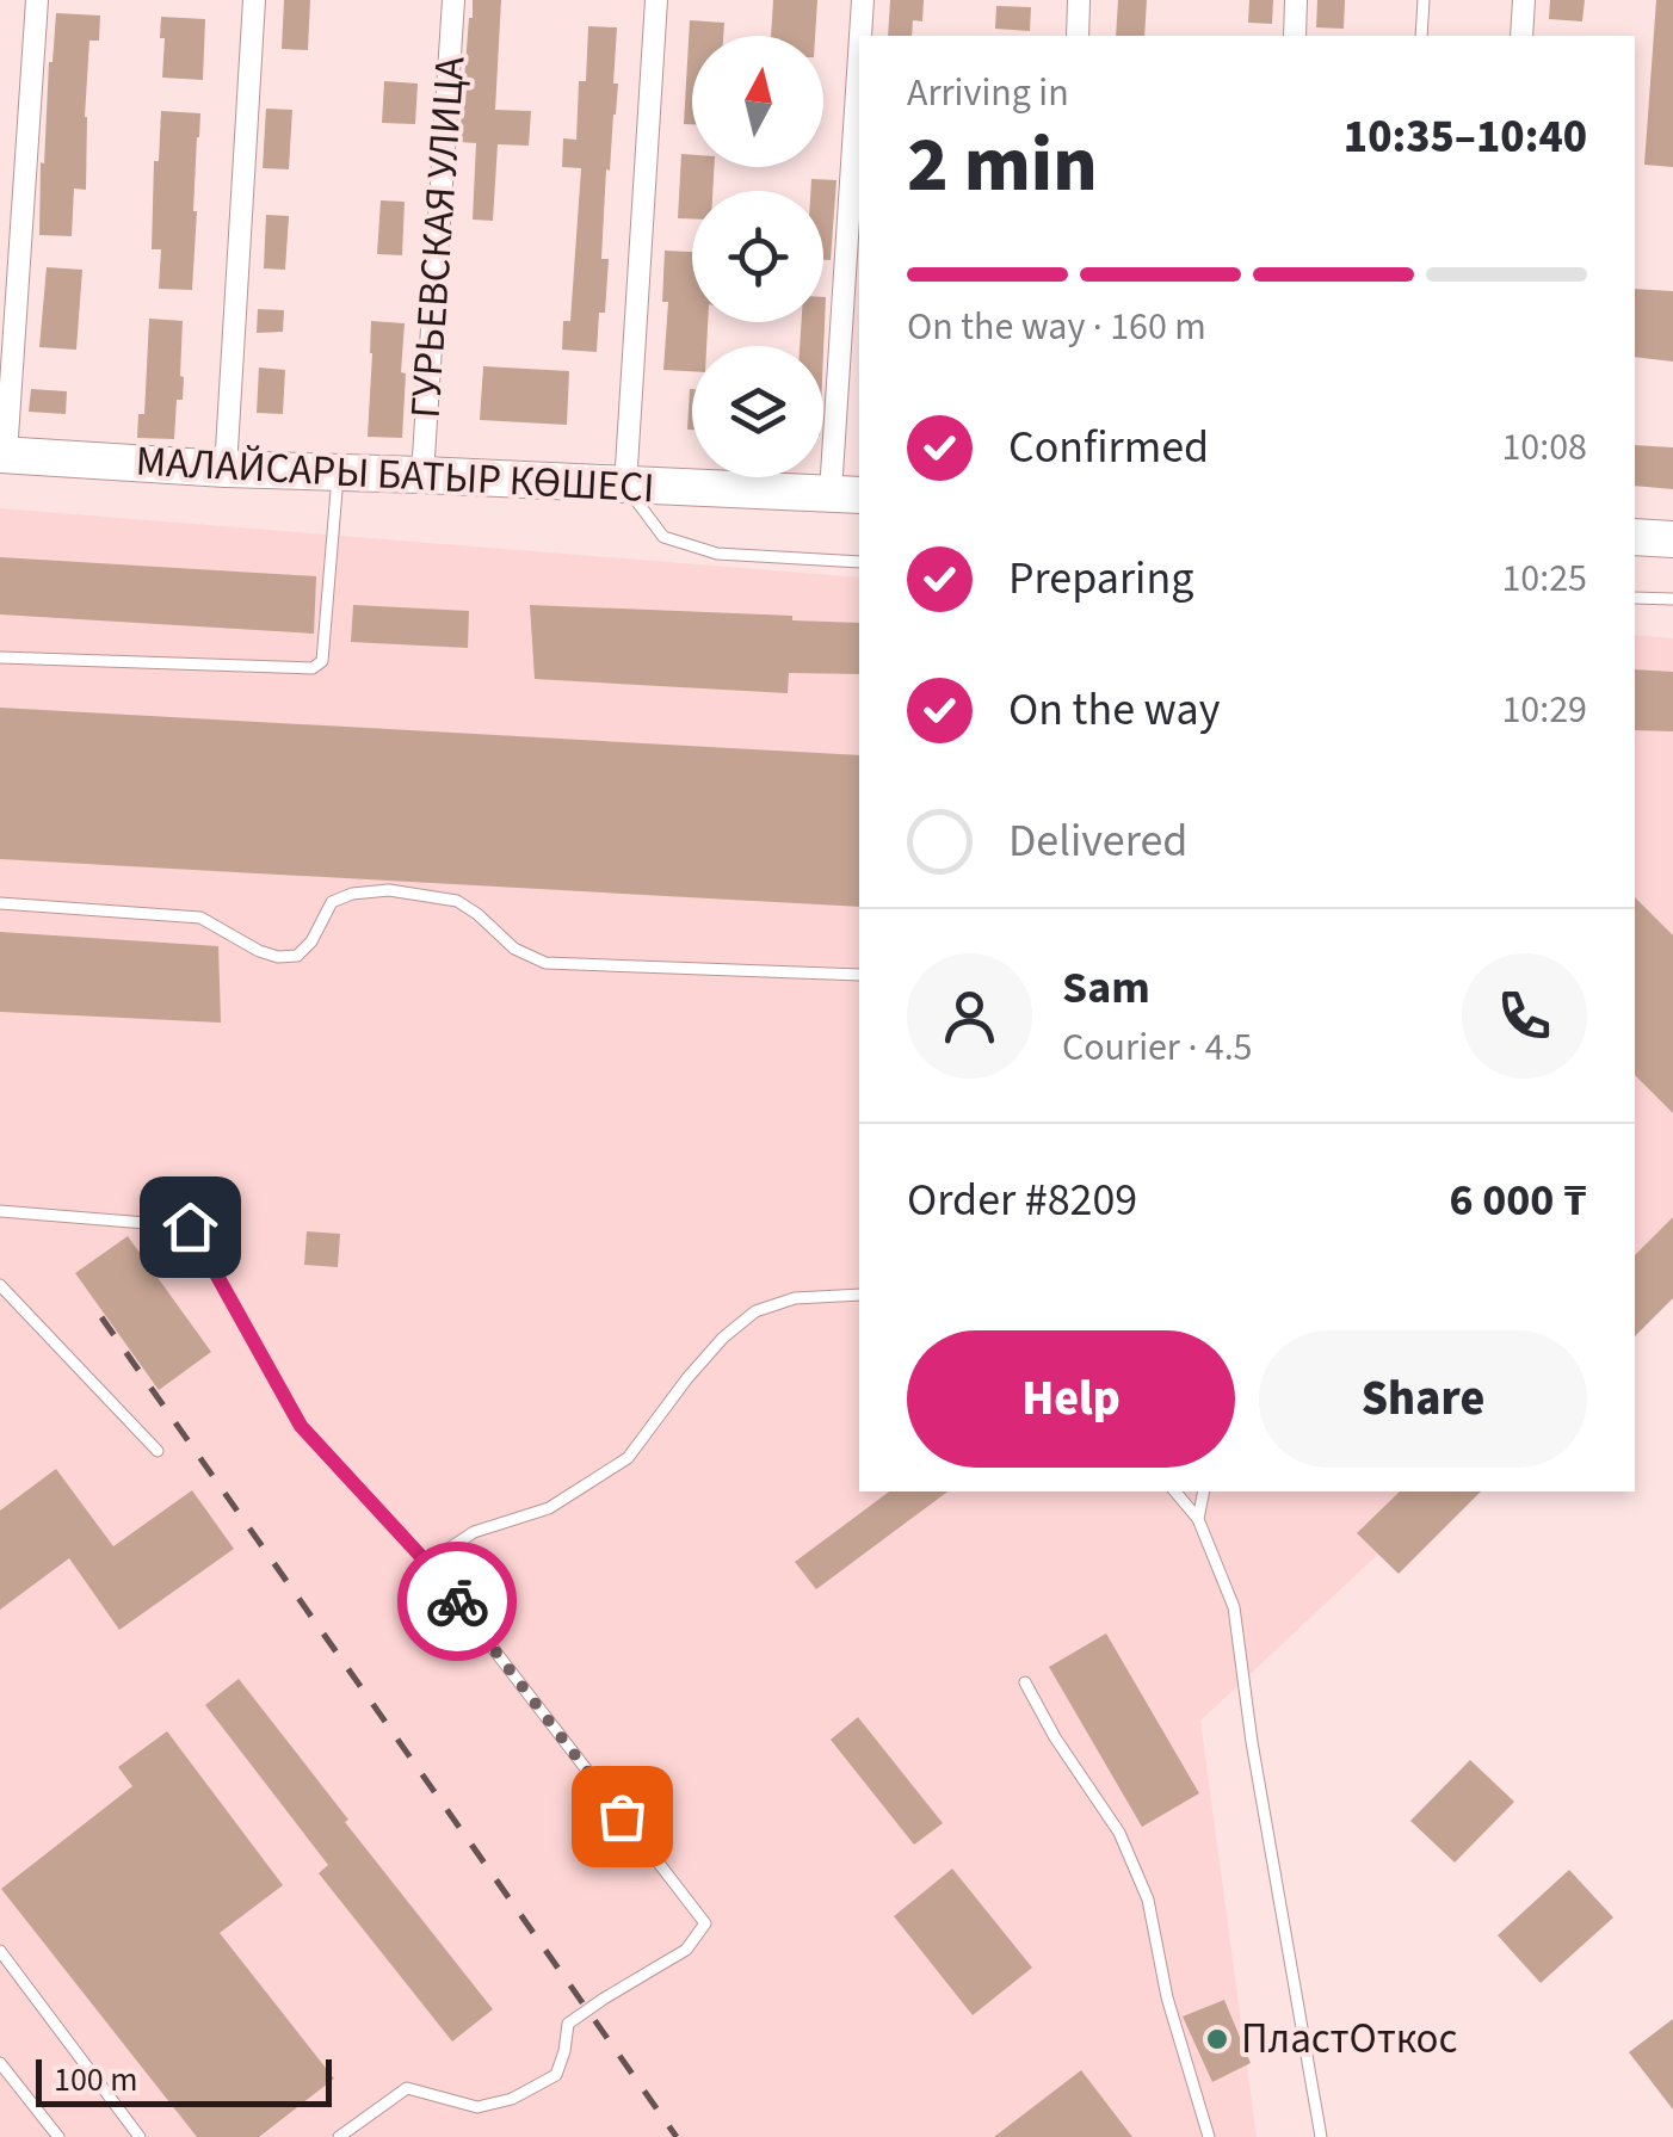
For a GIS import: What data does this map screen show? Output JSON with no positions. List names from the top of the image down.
{
  "streets": {
    "main road": ["МАЛАЙСАРЫ БАТЫР КӨШЕСІ"],
    "street": ["ГУРЬЕВСКАЯ УЛИЦА"]
  },
  "crossings": [
    ["ГУРЬЕВСКАЯ УЛИЦА", "МАЛАЙСАРЫ БАТЫР КӨШЕСІ"]
  ],
  "places": ["ПластОткос"],
  "scale_bar": "100 m",
  "north": "top",
  "page": {
    "heading": ["2 min", "Arriving in", "10:35–10:40"],
    "panel": [
      "Sam",
      "Courier · 4.5",
      "Order #8209",
      "6 000 ₸"
    ],
    "bar": "On the way · 160 m",
    "list": [
      ["Confirmed", "10:08"],
      ["Preparing", "10:25"],
      ["On the way", "10:29"],
      "Delivered"
    ],
    "buttons": ["Help", "Share"],
    "scale": "100 m"
  }
}
